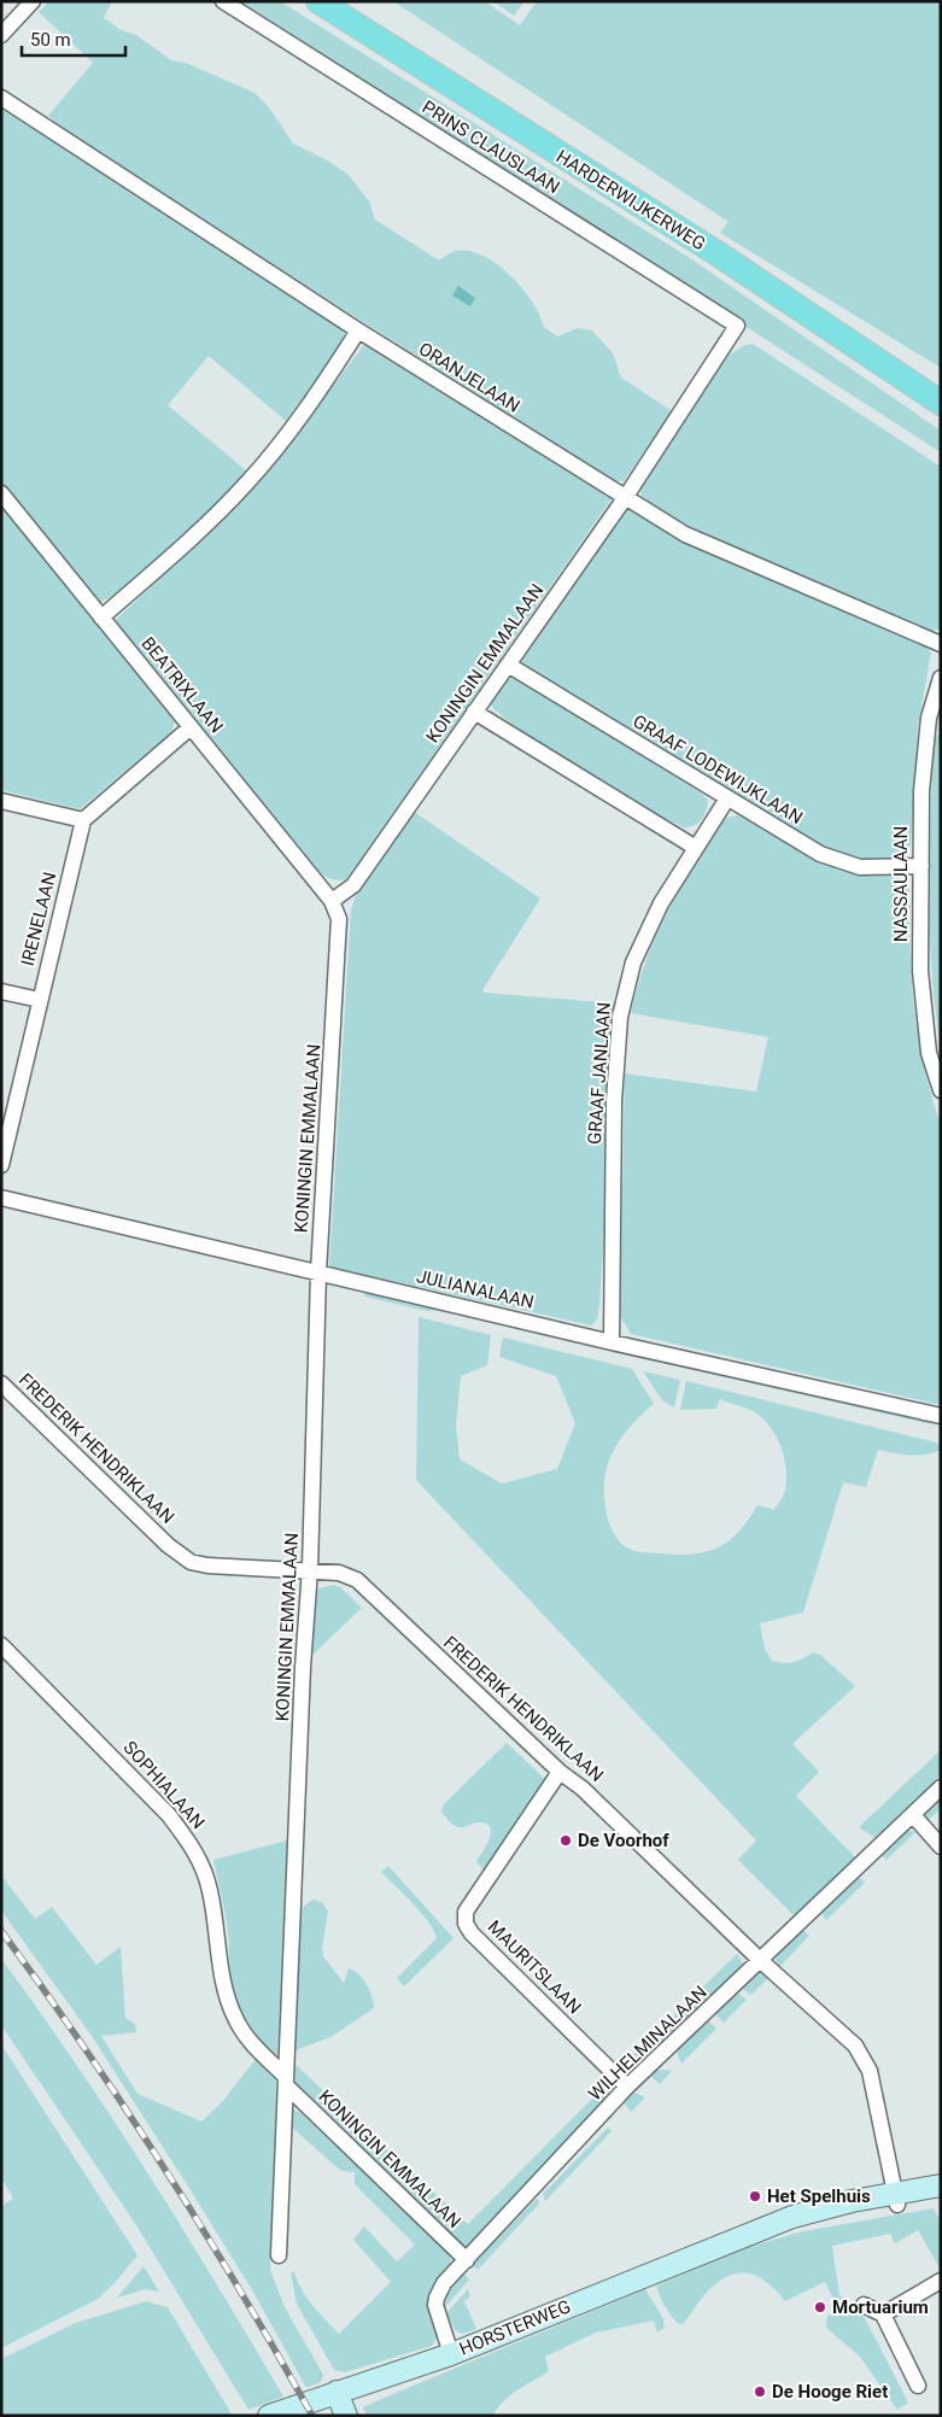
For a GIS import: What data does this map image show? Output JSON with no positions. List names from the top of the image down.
{
  "streets": {
    "main road": ["HARDERWIJKERWEG", "HORSTERWEG"],
    "street": [
      "PRINS CLAUSLAAN",
      "ORANJELAAN",
      "KONINGIN EMMALAAN",
      "BEATRIXLAAN",
      "GRAAF LODEWIJKLAAN",
      "NASSAULAAN",
      "IRENELAAN",
      "GRAAF JANLAAN",
      "JULIANALAAN",
      "FREDERIK HENDRIKLAAN",
      "SOPHIALAAN",
      "MAURITSLAAN",
      "WILHELMINALAAN"
    ]
  },
  "crossings": [
    ["PRINS CLAUSLAAN", "KONINGIN EMMALAAN"],
    ["ORANJELAAN", "KONINGIN EMMALAAN"],
    ["KONINGIN EMMALAAN", "BEATRIXLAAN"],
    ["KONINGIN EMMALAAN", "GRAAF LODEWIJKLAAN"],
    ["KONINGIN EMMALAAN", "JULIANALAAN"],
    ["KONINGIN EMMALAAN", "FREDERIK HENDRIKLAAN"],
    ["KONINGIN EMMALAAN", "SOPHIALAAN"],
    ["KONINGIN EMMALAAN", "WILHELMINALAAN"],
    ["GRAAF LODEWIJKLAAN", "NASSAULAAN"],
    ["GRAAF LODEWIJKLAAN", "GRAAF JANLAAN"],
    ["GRAAF JANLAAN", "JULIANALAAN"],
    ["FREDERIK HENDRIKLAAN", "MAURITSLAAN"],
    ["FREDERIK HENDRIKLAAN", "WILHELMINALAAN"],
    ["FREDERIK HENDRIKLAAN", "HORSTERWEG"],
    ["MAURITSLAAN", "WILHELMINALAAN"],
    ["WILHELMINALAAN", "HORSTERWEG"]
  ],
  "places": [
    "De Voorhof",
    "Het Spelhuis",
    "Mortuarium",
    "De Hooge Riet"
  ],
  "scale_bar": "50 m"
}
